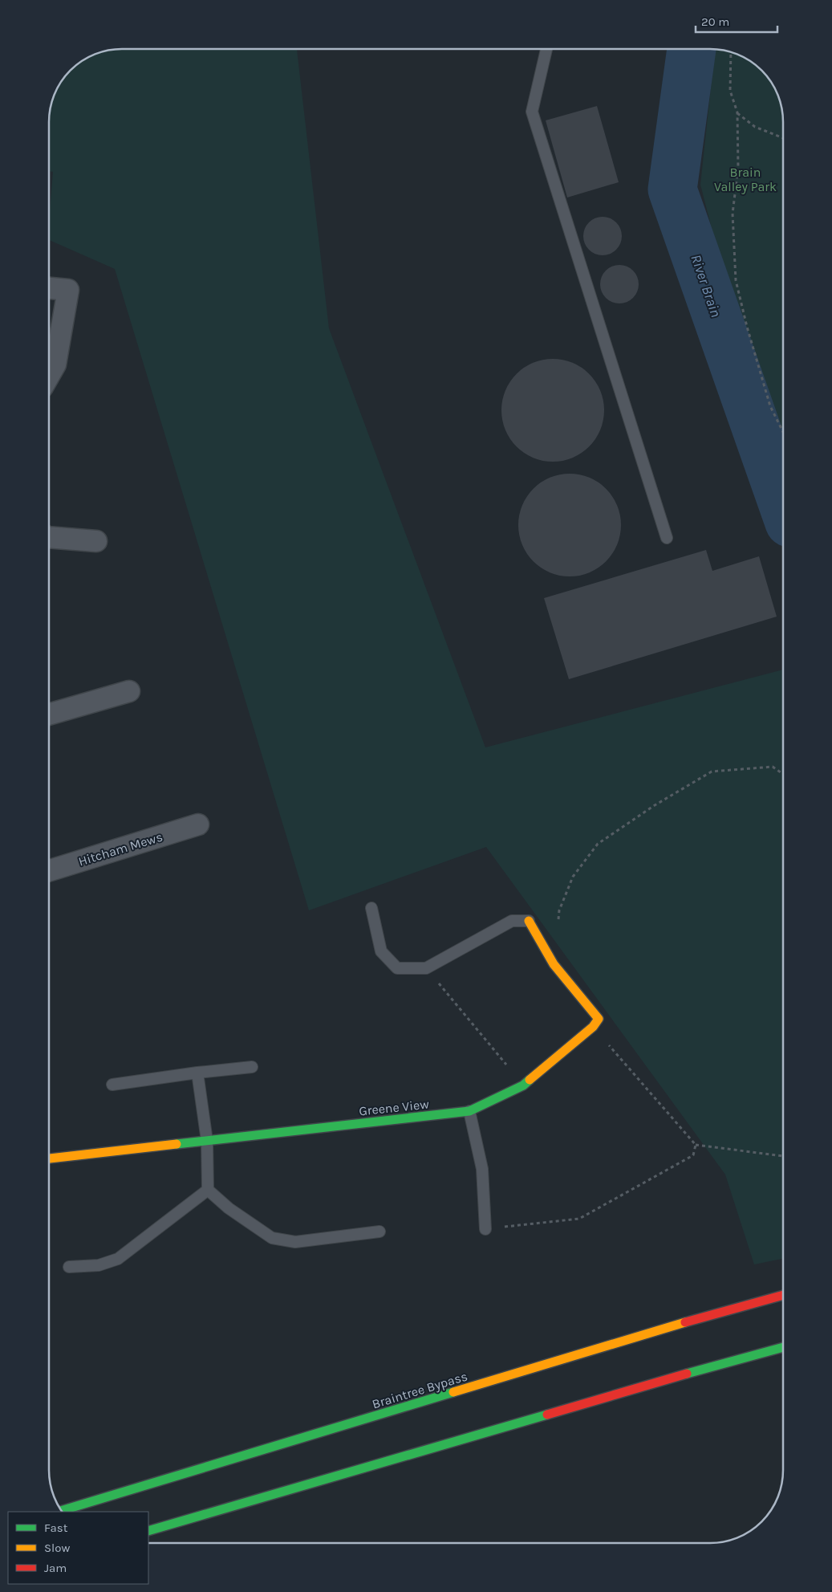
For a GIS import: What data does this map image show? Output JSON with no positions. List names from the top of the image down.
{
  "streets": {
    "main road": ["Greene View", "Braintree Bypass"],
    "street": ["Hitcham Mews"]
  },
  "water": ["River Brain"],
  "parks": ["Brain Valley Park"],
  "legend": ["Fast", "Slow", "Jam"],
  "scale_bar": "20 m"
}
